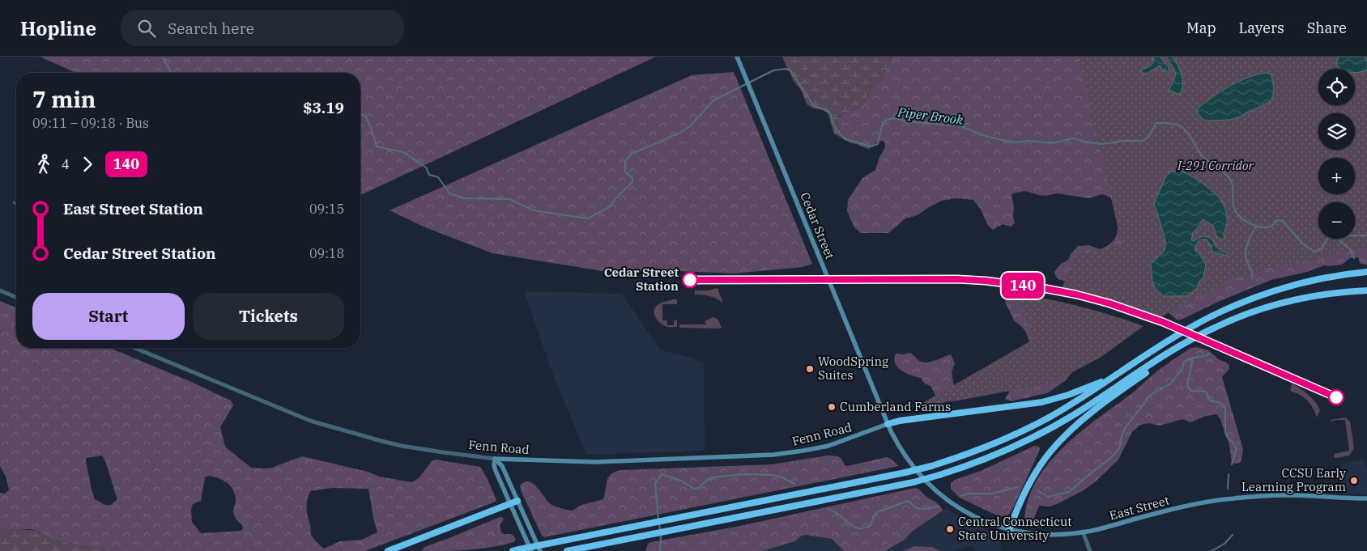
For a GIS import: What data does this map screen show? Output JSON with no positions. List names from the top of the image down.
{
  "streets": {
    "main road": ["Cedar Street", "Fenn Road", "East Street"]
  },
  "crossings": [
    ["Cedar Street", "Fenn Road"],
    ["Cedar Street", "East Street"]
  ],
  "water": ["Piper Brook"],
  "parks": ["I-291 Corridor"],
  "places": [
    "Cedar Street Station",
    "WoodSpring Suites",
    "Cumberland Farms",
    "CCSU Early Learning Program",
    "Central Connecticut State University"
  ],
  "lines": ["bus line 140"],
  "page": {
    "header": "Hopline",
    "search": "Search here",
    "nav": ["Map", "Layers", "Share"],
    "on_map": "140",
    "map_buttons": ["+", "−"],
    "heading": ["7 min", "09:11 – 09:18 · Bus", "$3.19"],
    "legs": ["4", "140"],
    "list": [
      {
        "name": "East Street Station",
        "value": "09:15"
      },
      {
        "name": "Cedar Street Station",
        "value": "09:18"
      }
    ],
    "buttons": ["Start", "Tickets"]
  }
}
